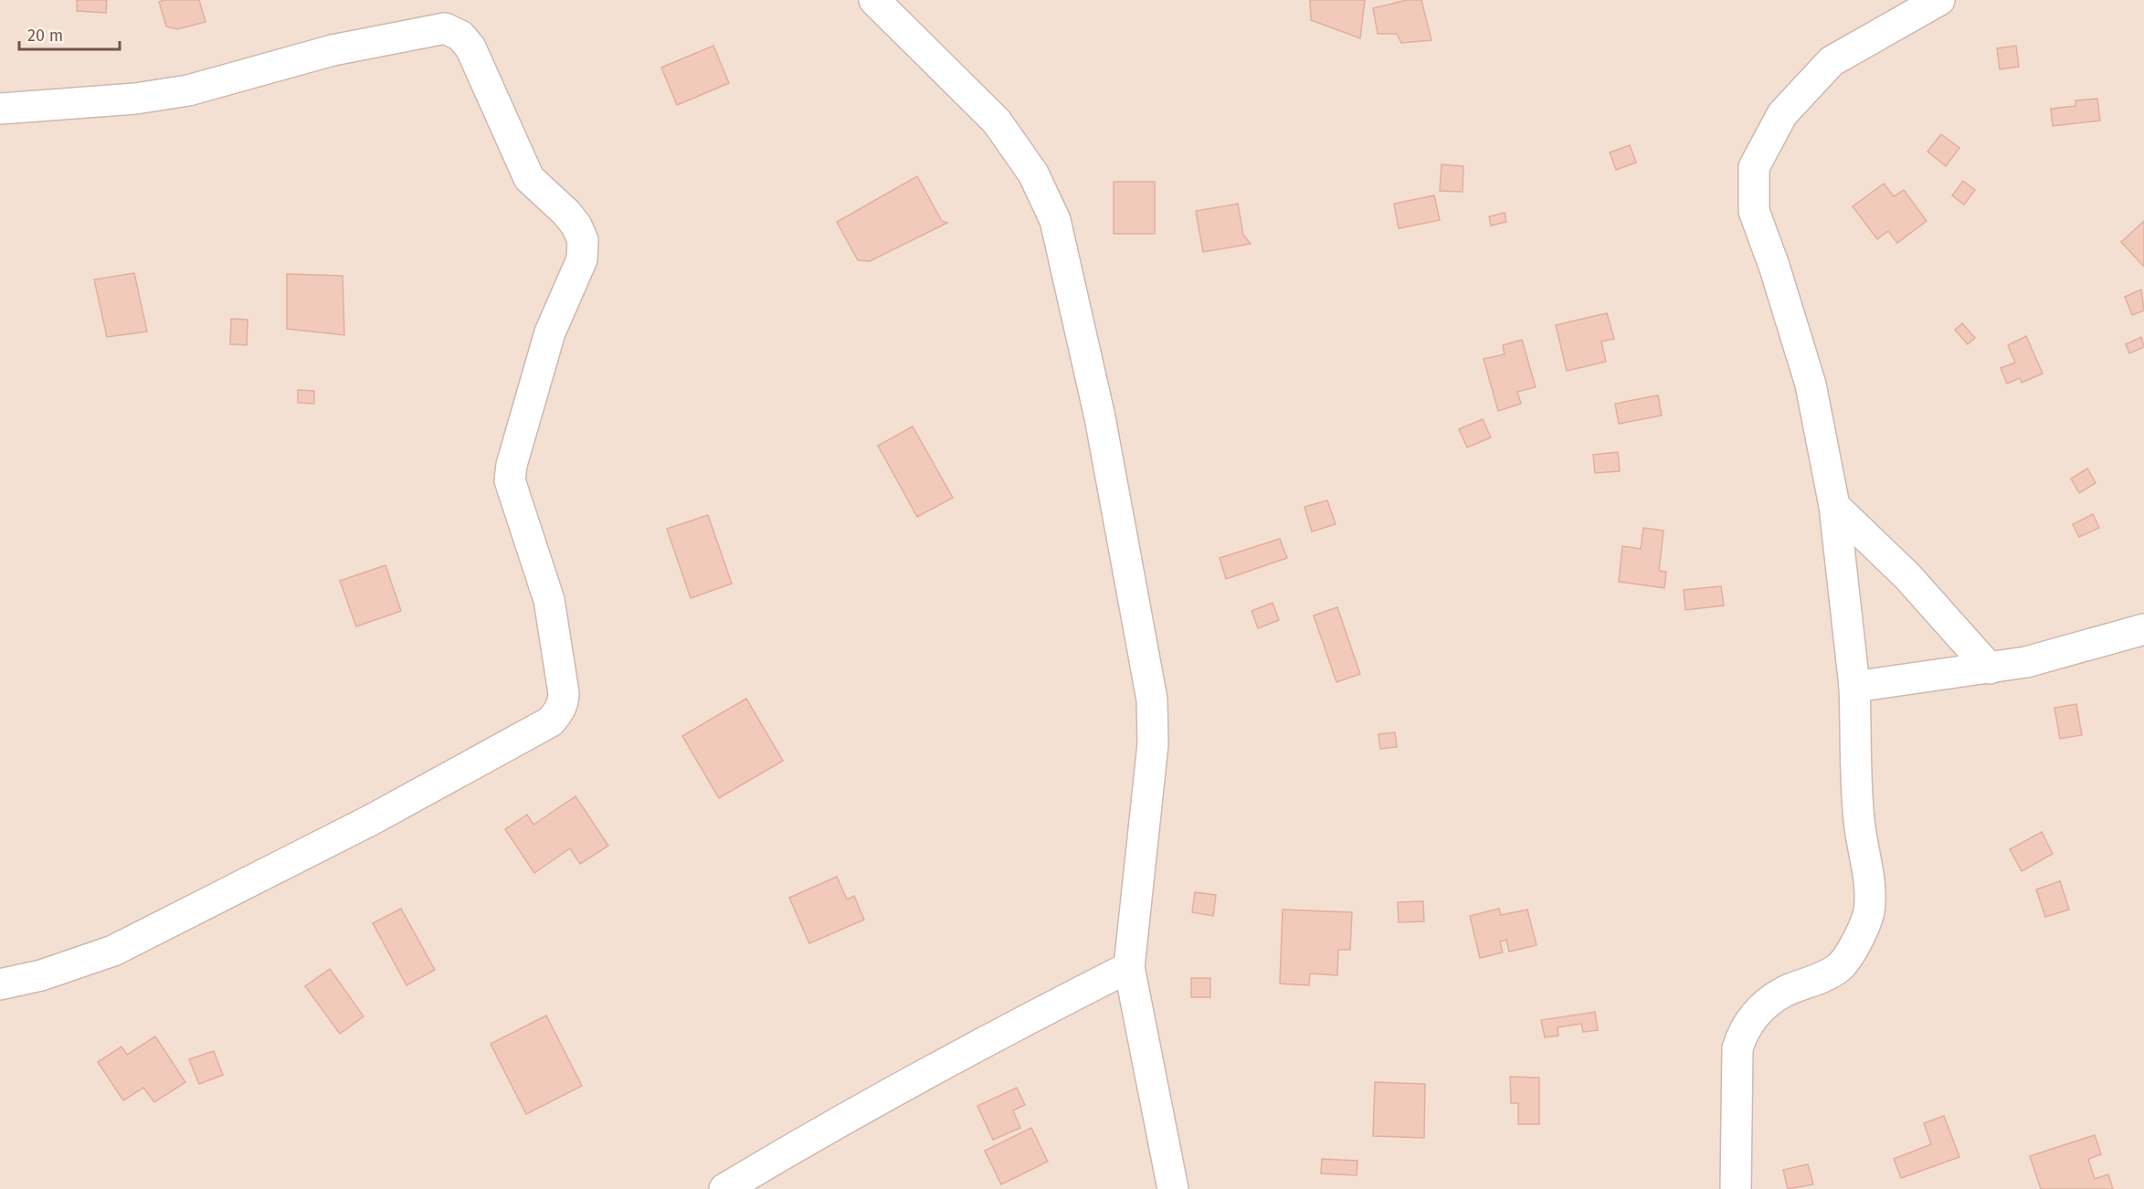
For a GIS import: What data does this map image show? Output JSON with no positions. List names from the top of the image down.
{
  "scale_bar": "20 m"
}
